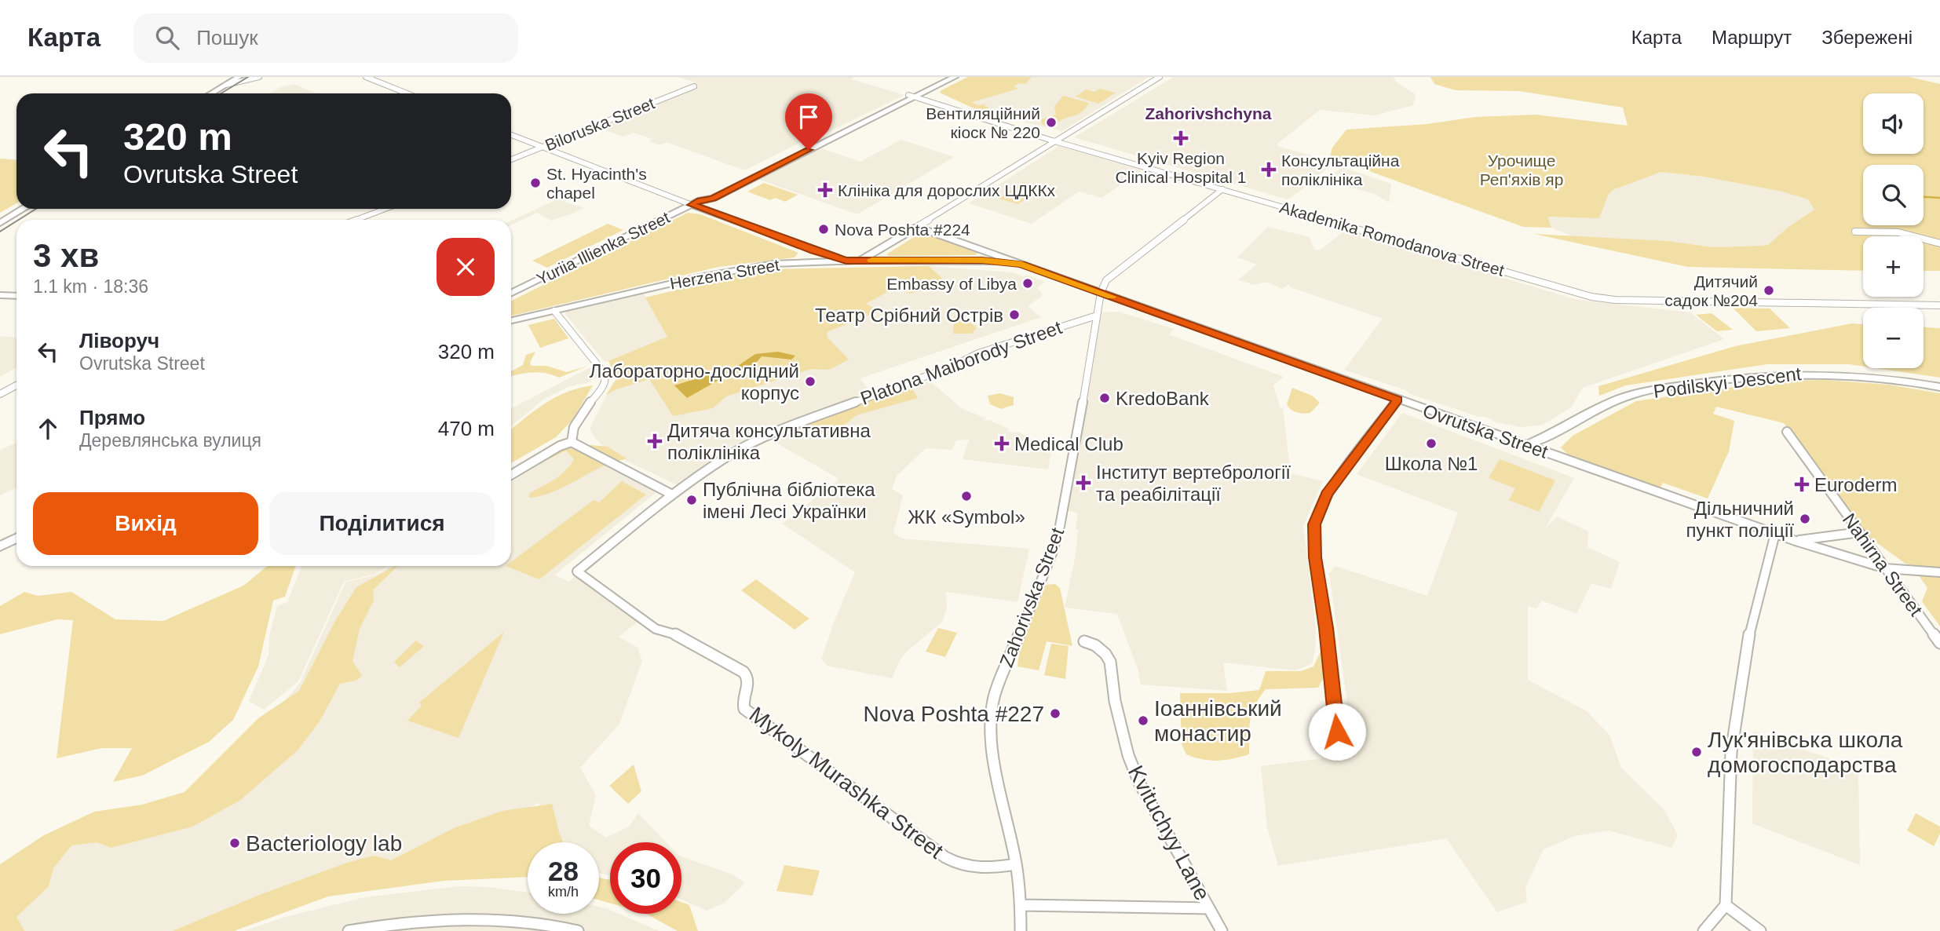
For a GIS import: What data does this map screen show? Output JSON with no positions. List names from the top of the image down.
{
  "streets": {
    "street": [
      "Biloruska Street",
      "Akademika Romodanova Street",
      "Yuriia Illienka Street",
      "Herzena Street",
      "Platona Maiborody Street",
      "Podilskyi Descent",
      "Ovrutska Street",
      "Nahirna Street",
      "Zahorivska Street",
      "Mykoly Murashka Street",
      "Kvituchyy Lane"
    ]
  },
  "crossings": [
    ["Akademika Romodanova Street", "Yuriia Illienka Street"],
    ["Akademika Romodanova Street", "Herzena Street"],
    ["Akademika Romodanova Street", "Zahorivska Street"],
    ["Herzena Street", "Ovrutska Street"],
    ["Platona Maiborody Street", "Zahorivska Street"],
    ["Platona Maiborody Street", "Mykoly Murashka Street"],
    ["Podilskyi Descent", "Ovrutska Street"],
    ["Ovrutska Street", "Nahirna Street"],
    ["Ovrutska Street", "Zahorivska Street"],
    ["Zahorivska Street", "Mykoly Murashka Street"],
    ["Zahorivska Street", "Kvituchyy Lane"]
  ],
  "districts": ["Zahorivshchyna"],
  "parks": ["Урочище Реп'яхів яр"],
  "places": {
    "other": [
      "Вентиляційний кіоск № 220",
      "St. Hyacinth's chapel",
      "Nova Poshta #224",
      "Embassy of Libya",
      "Дитячий садок №204",
      "Театр Срібний Острів",
      "Лабораторно-дослідний корпус",
      "KredoBank",
      "Школа №1",
      "ЖК «Symbol»",
      "Публічна бібліотека імені Лесі Українки",
      "Дільничний пункт поліції",
      "Nova Poshta #227",
      "Іоаннівський монастир",
      "Лук'янівська школа домогосподарства",
      "Bacteriology lab"
    ],
    "health": [
      "Kyiv Region Clinical Hospital 1",
      "Консультаційна поліклініка",
      "Клініка для дорослих ЦДККх",
      "Дитяча консультативна поліклініка",
      "Medical Club",
      "Інститут вертебрології та реабілітації",
      "Euroderm"
    ]
  },
  "page": {
    "header": "Карта",
    "search": "Пошук",
    "nav": ["Карта", "Маршрут", "Збережені"],
    "map_buttons": ["+", "−"],
    "turn": ["320 m", "Ovrutska Street"],
    "heading": ["3 хв", "1.1 km · 18:36"],
    "list": [
      {
        "name": "Ліворуч",
        "note": "Ovrutska Street",
        "value": "320 m"
      },
      {
        "name": "Прямо",
        "note": "Деревлянська вулиця",
        "value": "470 m"
      }
    ],
    "buttons": ["Вихід", "Поділитися"],
    "speed": "28 km/h",
    "limit": "30"
  }
}
